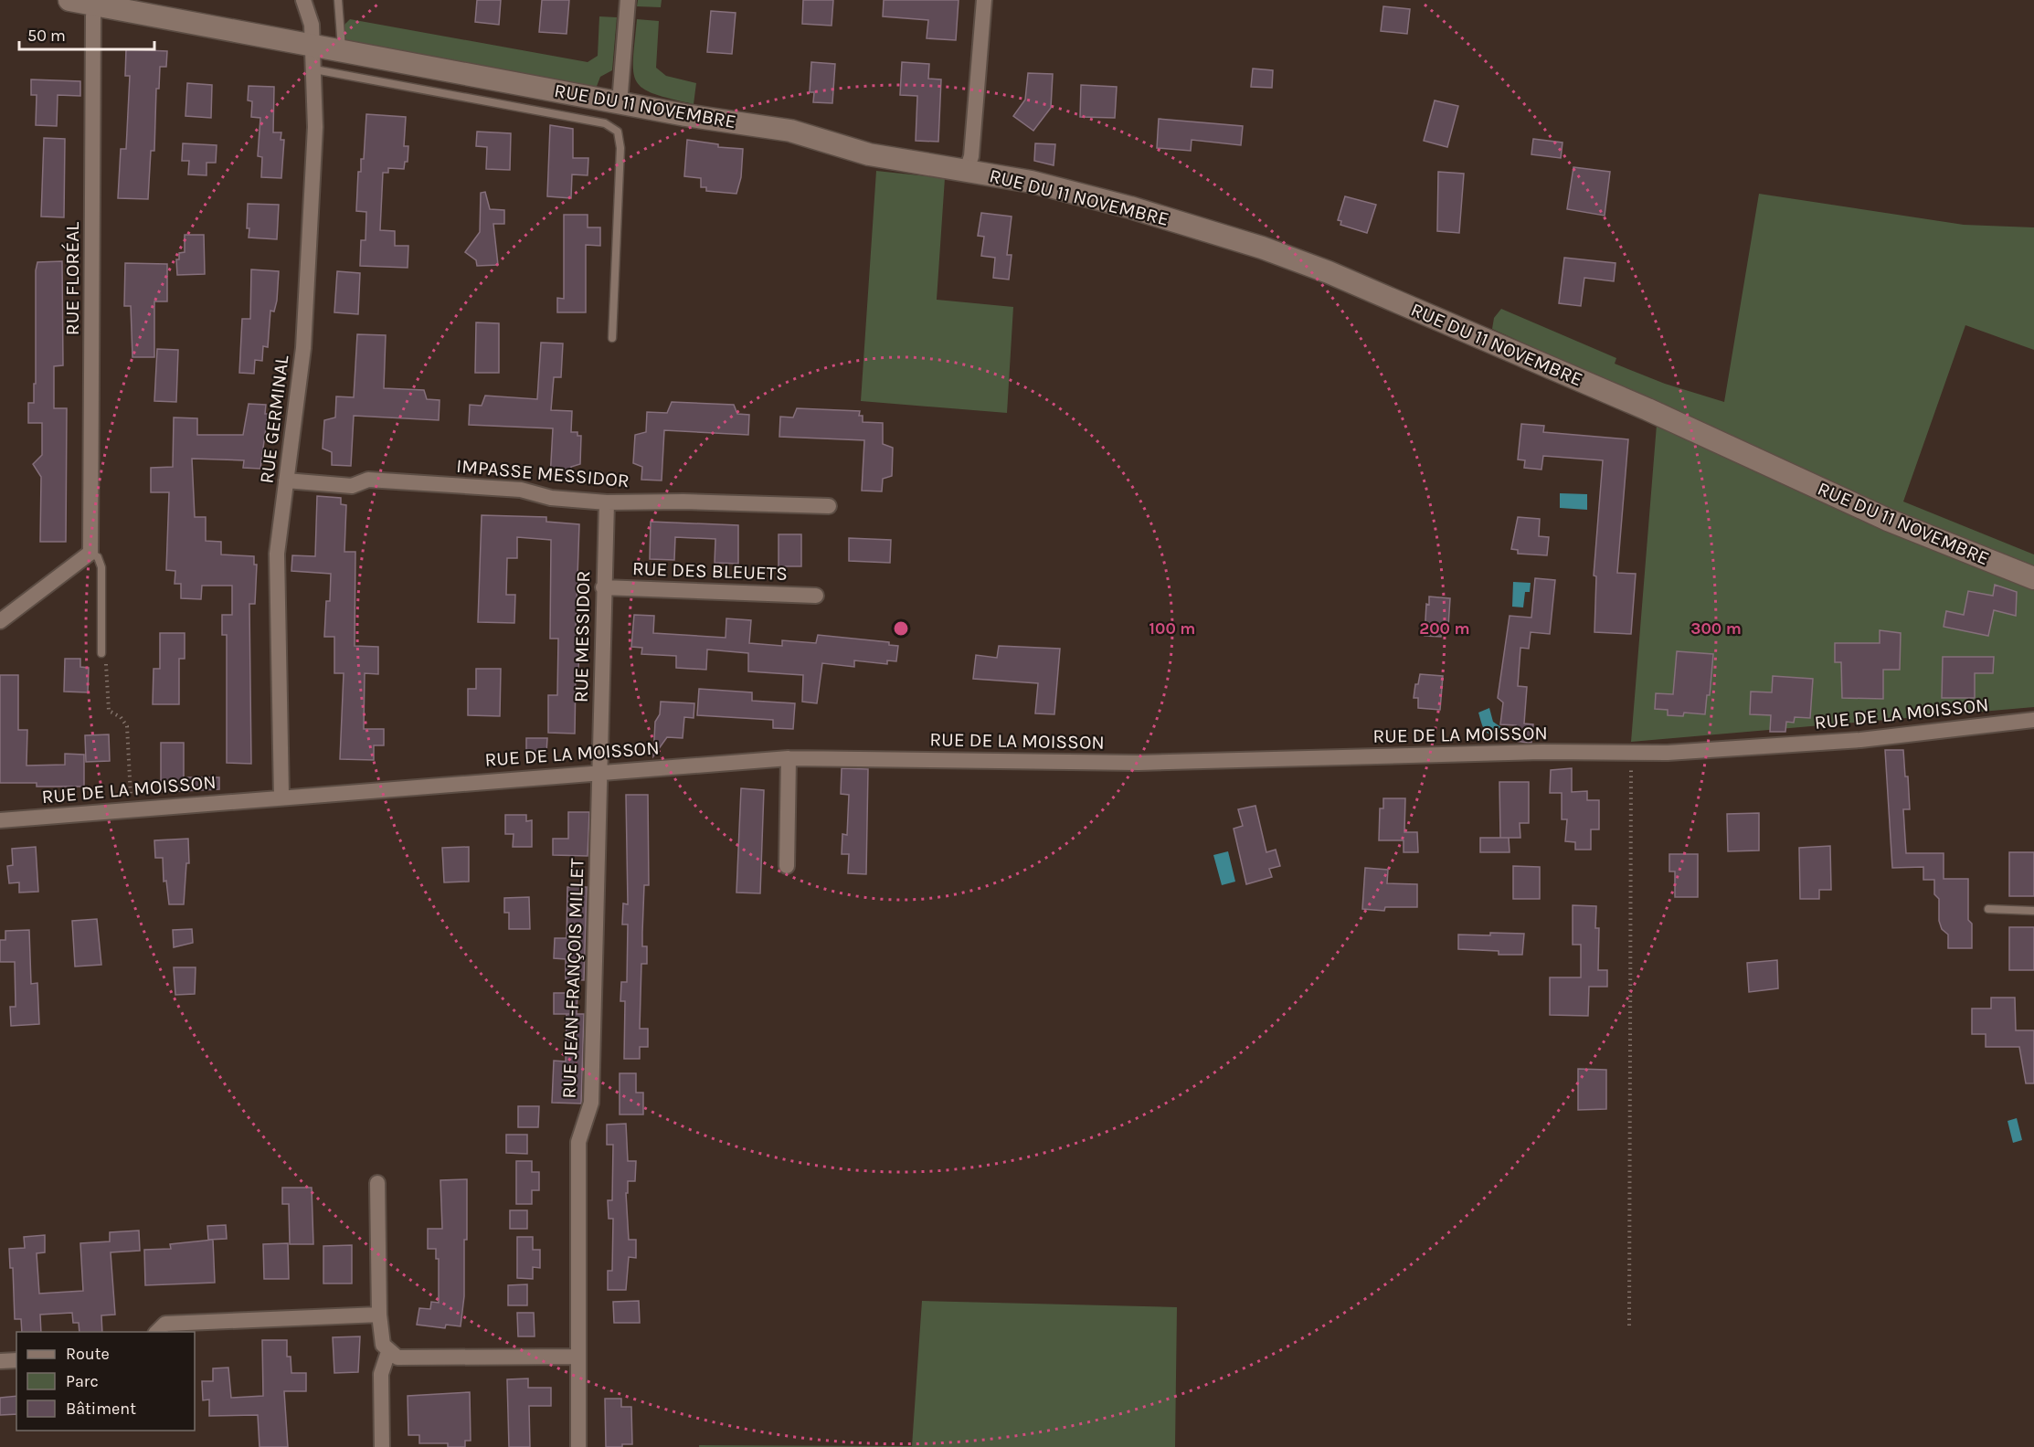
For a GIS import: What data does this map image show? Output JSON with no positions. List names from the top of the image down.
{
  "streets": {
    "street": [
      "RUE DU 11 NOVEMBRE",
      "RUE FLORÉAL",
      "RUE GERMINAL",
      "IMPASSE MESSIDOR",
      "RUE DES BLEUETS",
      "RUE MESSIDOR",
      "RUE DE LA MOISSON",
      "RUE JEAN-FRANÇOIS MILLET"
    ]
  },
  "crossings": [
    ["RUE DU 11 NOVEMBRE", "RUE FLORÉAL"],
    ["RUE DU 11 NOVEMBRE", "RUE GERMINAL"],
    ["RUE GERMINAL", "IMPASSE MESSIDOR"],
    ["RUE GERMINAL", "RUE DE LA MOISSON"],
    ["IMPASSE MESSIDOR", "RUE MESSIDOR"],
    ["RUE DES BLEUETS", "RUE MESSIDOR"],
    ["RUE MESSIDOR", "RUE DE LA MOISSON"],
    ["RUE MESSIDOR", "RUE JEAN-FRANÇOIS MILLET"],
    ["RUE DE LA MOISSON", "RUE JEAN-FRANÇOIS MILLET"]
  ],
  "legend": ["Route", "Parc", "Bâtiment"],
  "scale_bar": "50 m",
  "rings": ["100 m", "200 m", "300 m"]
}
